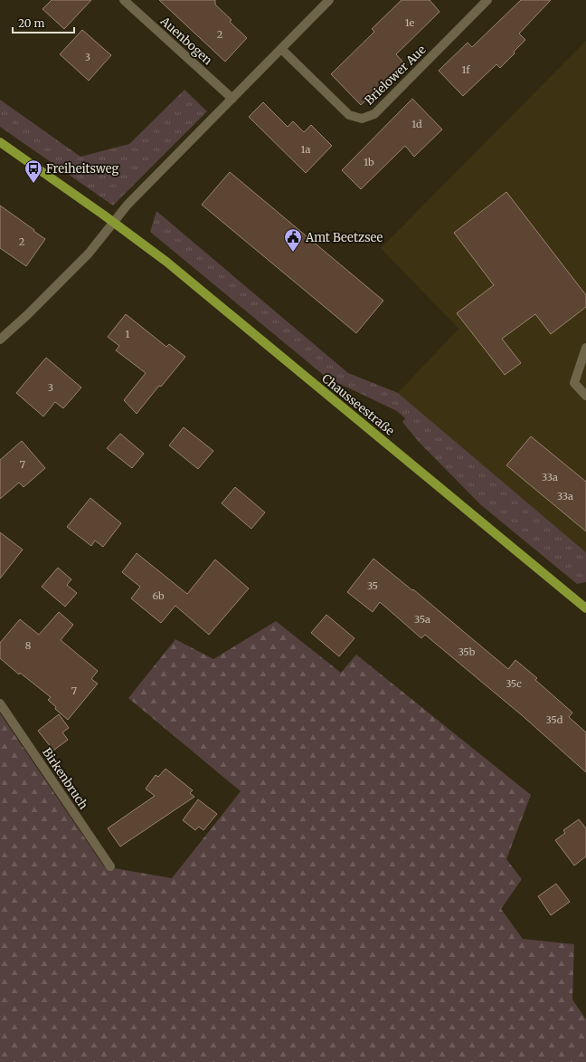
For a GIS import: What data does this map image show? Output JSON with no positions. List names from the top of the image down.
{
  "streets": {
    "main road": ["Chausseestraße"],
    "street": ["Auenbogen", "Brielower Aue", "Birkenbruch"]
  },
  "places": {
    "bus stop": ["Freiheitsweg"],
    "public building": ["Amt Beetzsee"]
  },
  "house_numbers": [
    "1e",
    "2",
    "3",
    "1f",
    "1d",
    "1a",
    "1b",
    "2",
    "1",
    "3",
    "7",
    "33a",
    "33a",
    "35",
    "6b",
    "35a",
    "8",
    "35b",
    "35c",
    "7",
    "35d"
  ],
  "scale_bar": "20 m"
}
